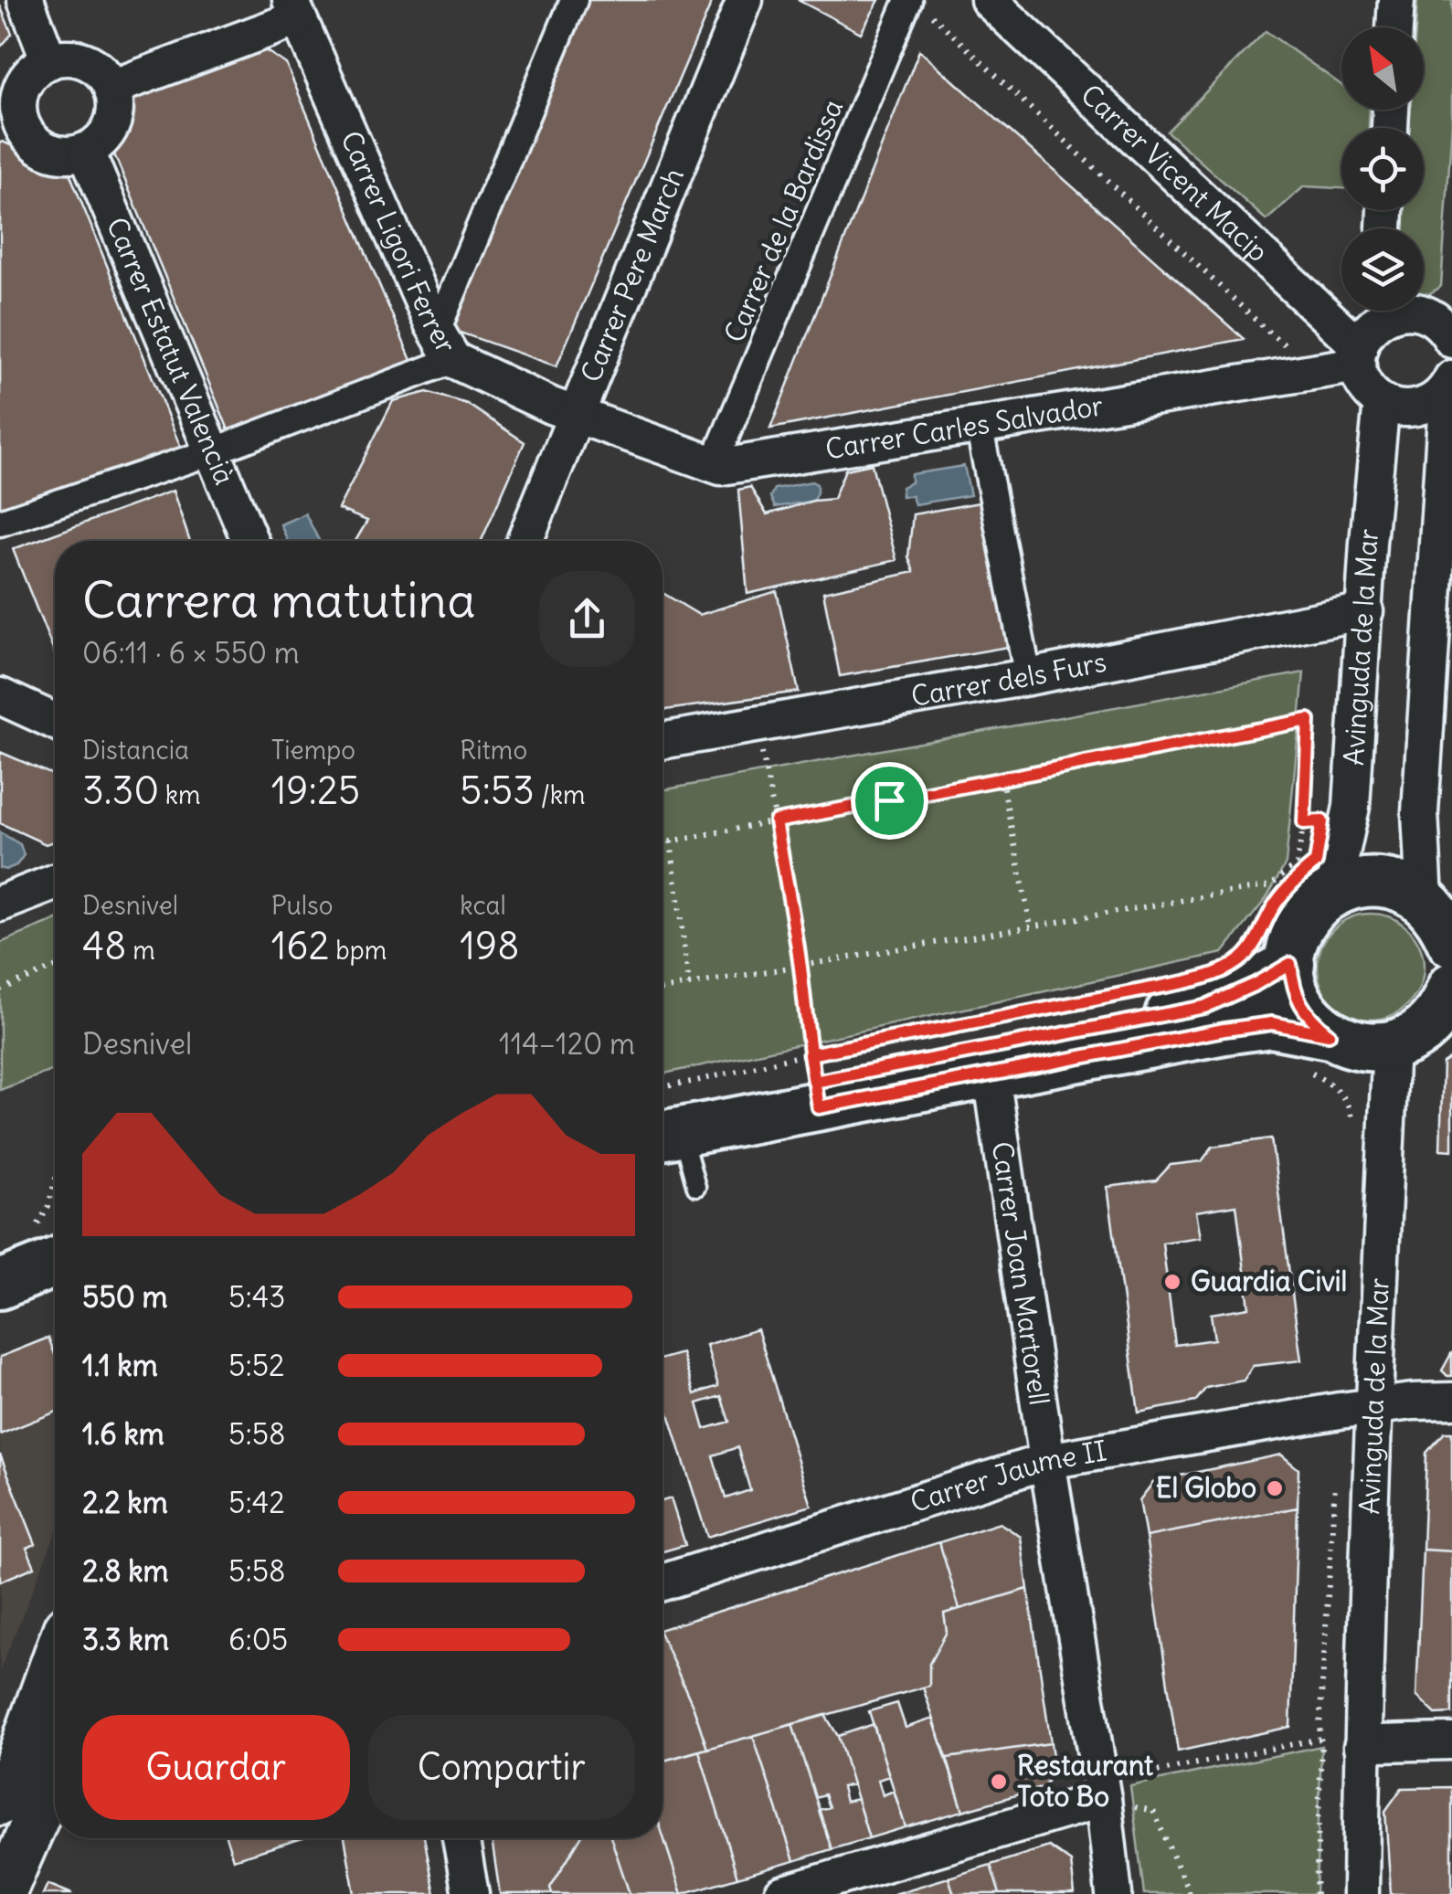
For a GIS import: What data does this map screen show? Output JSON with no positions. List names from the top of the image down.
{
  "streets": {
    "street": [
      "Carrer Vicent Macip",
      "Carrer de la Bardissa",
      "Carrer Ligori Ferrer",
      "Carrer Pere March",
      "Carrer Estatut Valencià",
      "Carrer Carles Salvador",
      "Avinguda de la Mar",
      "Carrer dels Furs",
      "Carrer Joan Martorell",
      "Carrer Jaume II"
    ]
  },
  "crossings": [
    ["Carrer Vicent Macip", "Carrer Carles Salvador"],
    ["Carrer Vicent Macip", "Avinguda de la Mar"],
    ["Carrer de la Bardissa", "Carrer Carles Salvador"],
    ["Carrer Ligori Ferrer", "Carrer Pere March"],
    ["Carrer Ligori Ferrer", "Carrer Carles Salvador"],
    ["Carrer Pere March", "Carrer Carles Salvador"],
    ["Avinguda de la Mar", "Carrer dels Furs"],
    ["Avinguda de la Mar", "Carrer Jaume II"],
    ["Carrer Joan Martorell", "Carrer Jaume II"]
  ],
  "places": ["Guardia Civil", "El Globo", "Restaurant Toto Bo"],
  "north": "top left",
  "page": {
    "heading": ["Carrera matutina", "06:11 · 6 × 550 m"],
    "stats": [
      ["Distancia", "3.30 km"],
      ["Tiempo", "19:25"],
      ["Ritmo", "5:53 /km"],
      ["Desnivel", "48 m"],
      ["Pulso", "162 bpm"],
      ["kcal", "198"]
    ],
    "chart": ["Desnivel", "114–120 m"],
    "list": [
      {
        "name": "550 m",
        "note": "5:43"
      },
      {
        "name": "1.1 km",
        "note": "5:52"
      },
      {
        "name": "1.6 km",
        "note": "5:58"
      },
      {
        "name": "2.2 km",
        "note": "5:42"
      },
      {
        "name": "2.8 km",
        "note": "5:58"
      },
      {
        "name": "3.3 km",
        "note": "6:05"
      }
    ],
    "buttons": ["Guardar", "Compartir"]
  }
}
